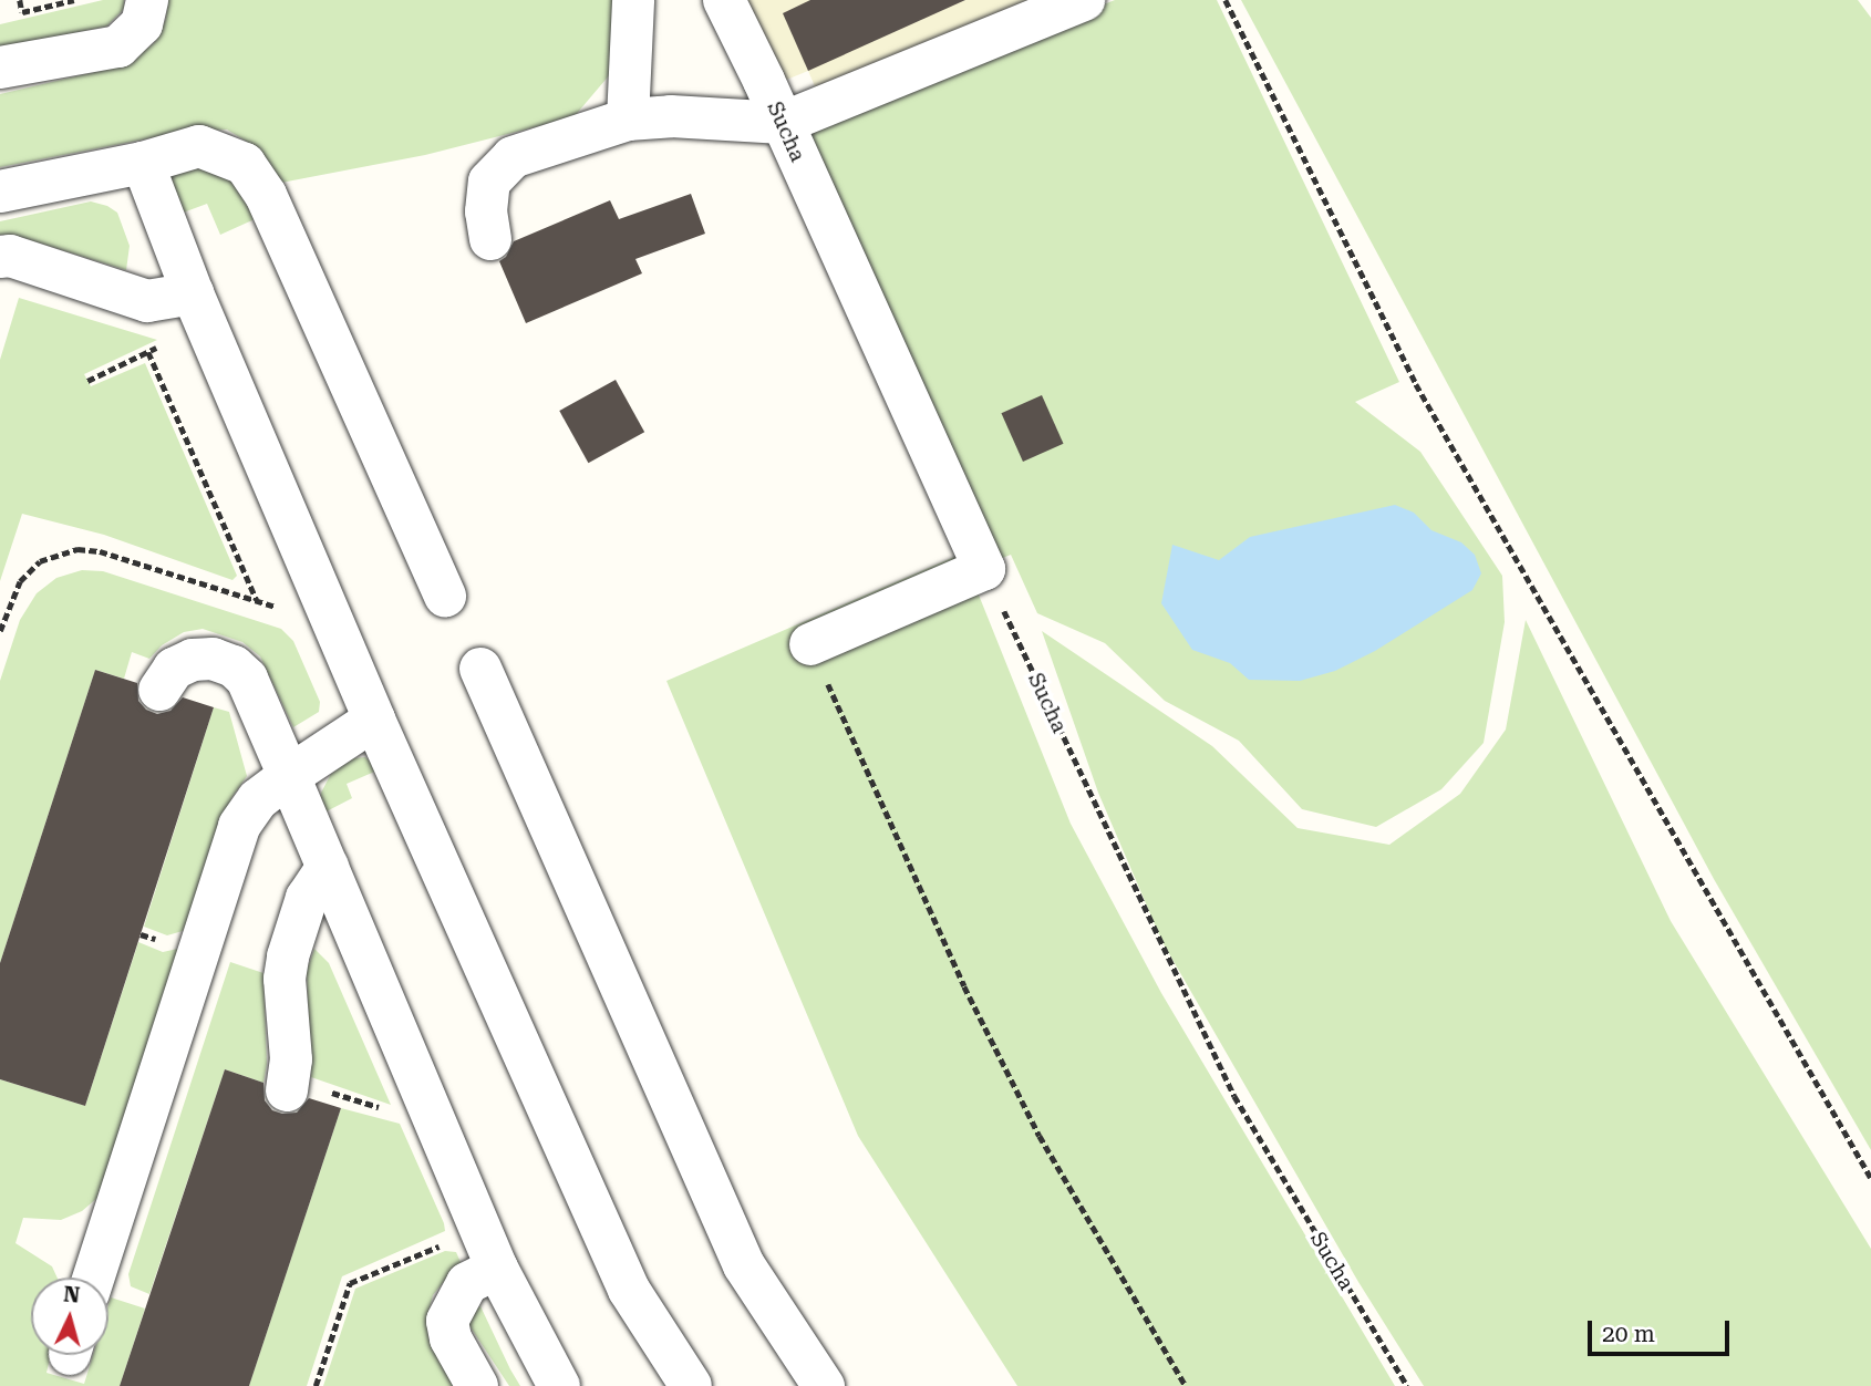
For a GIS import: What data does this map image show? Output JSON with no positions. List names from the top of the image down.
{
  "streets": {
    "street": ["Sucha"]
  },
  "scale_bar": "20 m",
  "north": "top"
}
